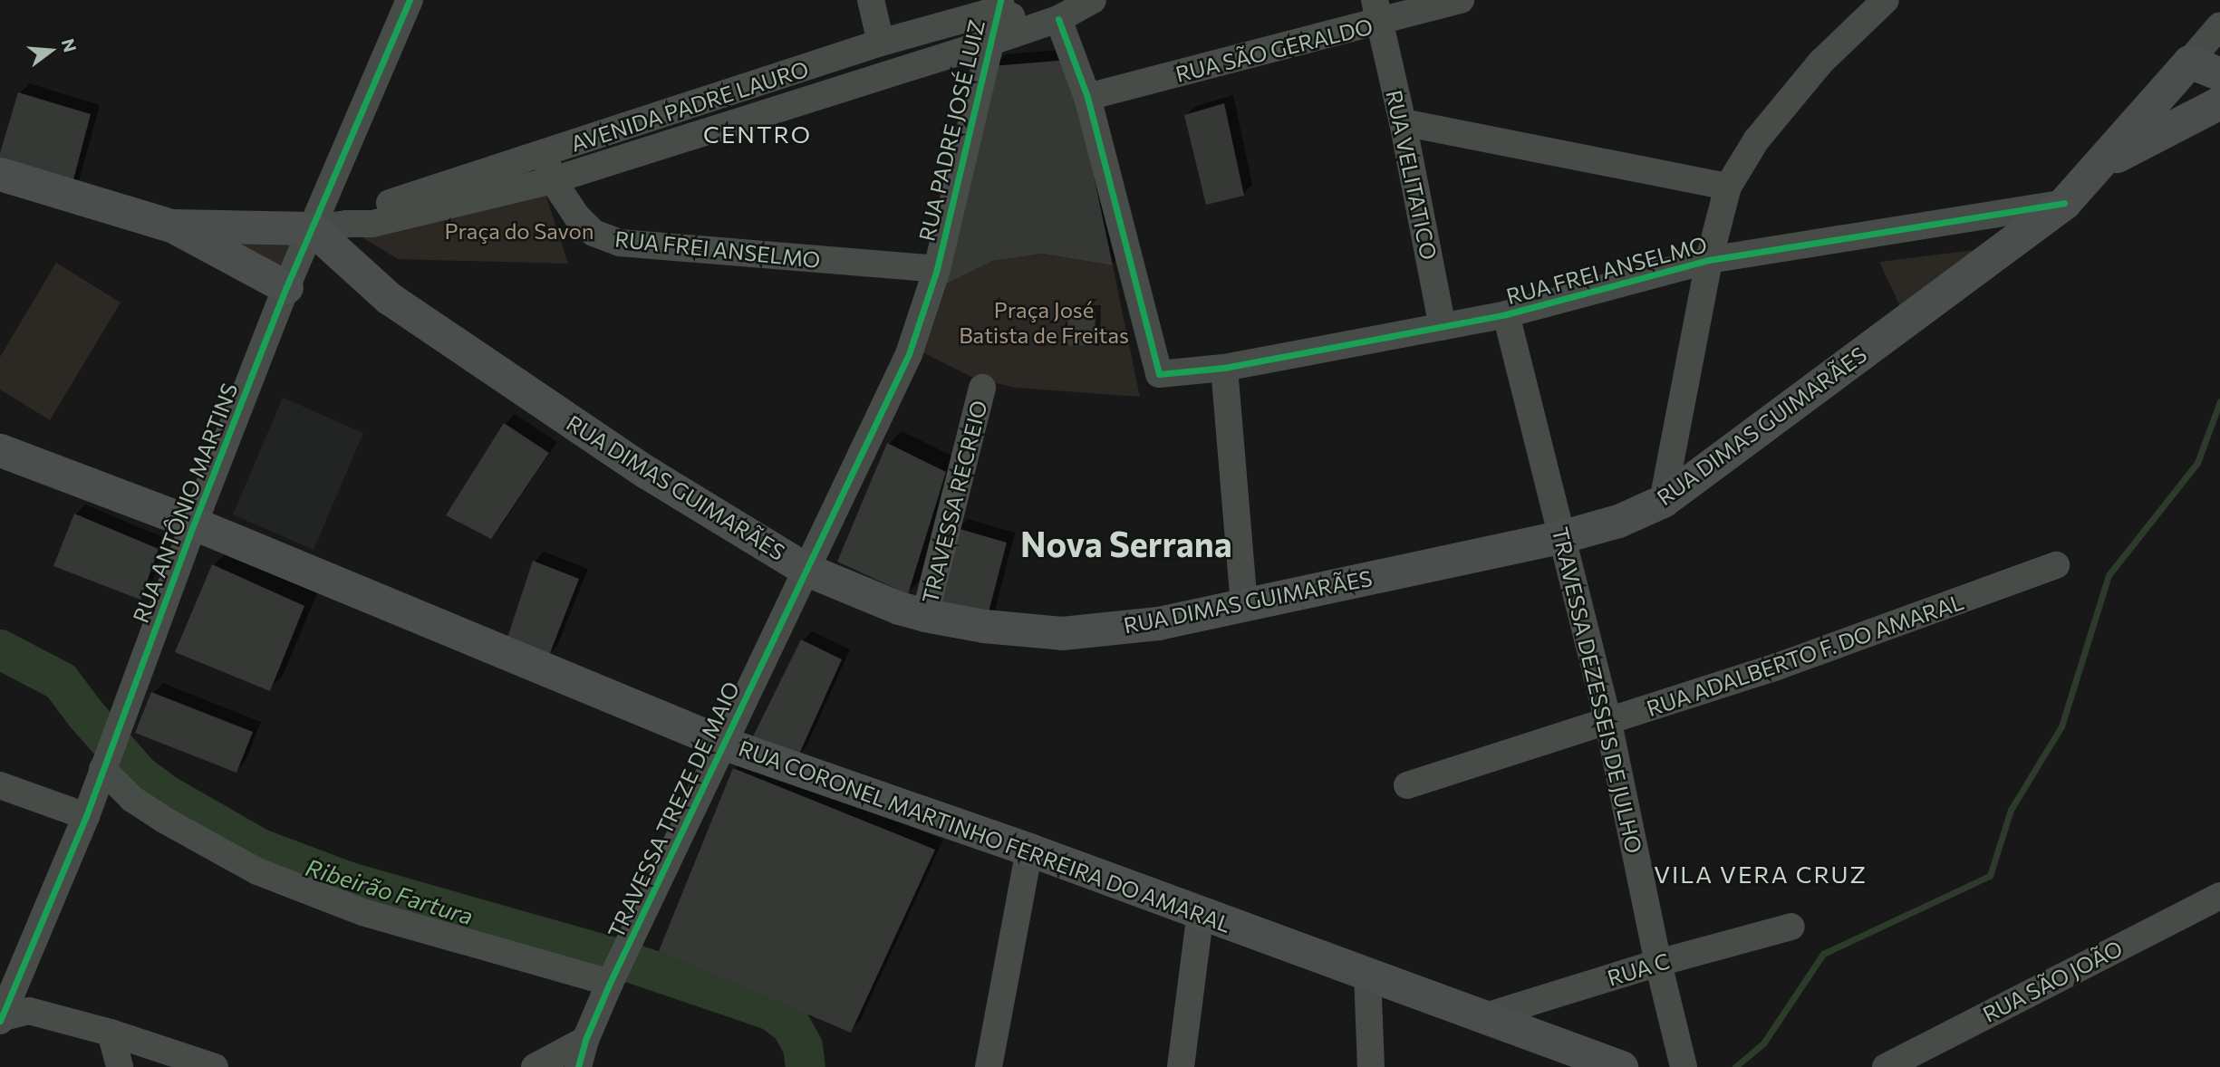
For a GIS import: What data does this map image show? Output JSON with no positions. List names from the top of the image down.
{
  "streets": {
    "main road": ["RUA DIMAS GUIMARÃES", "RUA CORONEL MARTINHO FERREIRA DO AMARAL"],
    "street": [
      "RUA SÃO GERALDO",
      "AVENIDA PADRE LAURO",
      "RUA PADRE JOSÉ LUIZ",
      "RUA VELITATICO",
      "RUA FREI ANSELMO",
      "TRAVESSA RECREIO",
      "RUA ANTÔNIO MARTINS",
      "RUA ADALBERTO F. DO AMARAL",
      "TRAVESSA DEZESSEIS DE JULHO",
      "TRAVESSA TREZE DE MAIO",
      "RUA C",
      "RUA SÃO JOÃO"
    ]
  },
  "crossings": [
    ["RUA SÃO GERALDO", "RUA VELITATICO"],
    ["RUA SÃO GERALDO", "RUA FREI ANSELMO"],
    ["AVENIDA PADRE LAURO", "RUA PADRE JOSÉ LUIZ"],
    ["AVENIDA PADRE LAURO", "RUA FREI ANSELMO"],
    ["AVENIDA PADRE LAURO", "RUA DIMAS GUIMARÃES"],
    ["AVENIDA PADRE LAURO", "RUA ANTÔNIO MARTINS"],
    ["RUA PADRE JOSÉ LUIZ", "RUA FREI ANSELMO"],
    ["RUA PADRE JOSÉ LUIZ", "RUA DIMAS GUIMARÃES"],
    ["RUA PADRE JOSÉ LUIZ", "TRAVESSA TREZE DE MAIO"],
    ["RUA VELITATICO", "RUA FREI ANSELMO"],
    ["RUA FREI ANSELMO", "RUA DIMAS GUIMARÃES"],
    ["RUA FREI ANSELMO", "TRAVESSA DEZESSEIS DE JULHO"],
    ["RUA DIMAS GUIMARÃES", "TRAVESSA RECREIO"],
    ["RUA DIMAS GUIMARÃES", "RUA ANTÔNIO MARTINS"],
    ["RUA DIMAS GUIMARÃES", "TRAVESSA DEZESSEIS DE JULHO"],
    ["RUA DIMAS GUIMARÃES", "TRAVESSA TREZE DE MAIO"],
    ["RUA ANTÔNIO MARTINS", "RUA CORONEL MARTINHO FERREIRA DO AMARAL"],
    ["RUA ADALBERTO F. DO AMARAL", "TRAVESSA DEZESSEIS DE JULHO"],
    ["TRAVESSA DEZESSEIS DE JULHO", "RUA C"],
    ["TRAVESSA TREZE DE MAIO", "RUA CORONEL MARTINHO FERREIRA DO AMARAL"],
    ["RUA CORONEL MARTINHO FERREIRA DO AMARAL", "RUA C"]
  ],
  "districts": ["CENTRO", "Nova Serrana", "VILA VERA CRUZ"],
  "water": ["Ribeirão Fartura"],
  "parks": ["Praça do Savon", "Praça José Batista de Freitas"],
  "north": "right"
}
